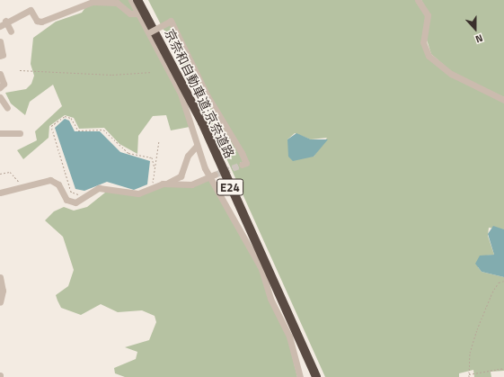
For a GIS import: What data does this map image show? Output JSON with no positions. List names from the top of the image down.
{
  "streets": {
    "highway": ["京奈和自動車道;京奈道路", "E24"]
  },
  "north": "bottom"
}
